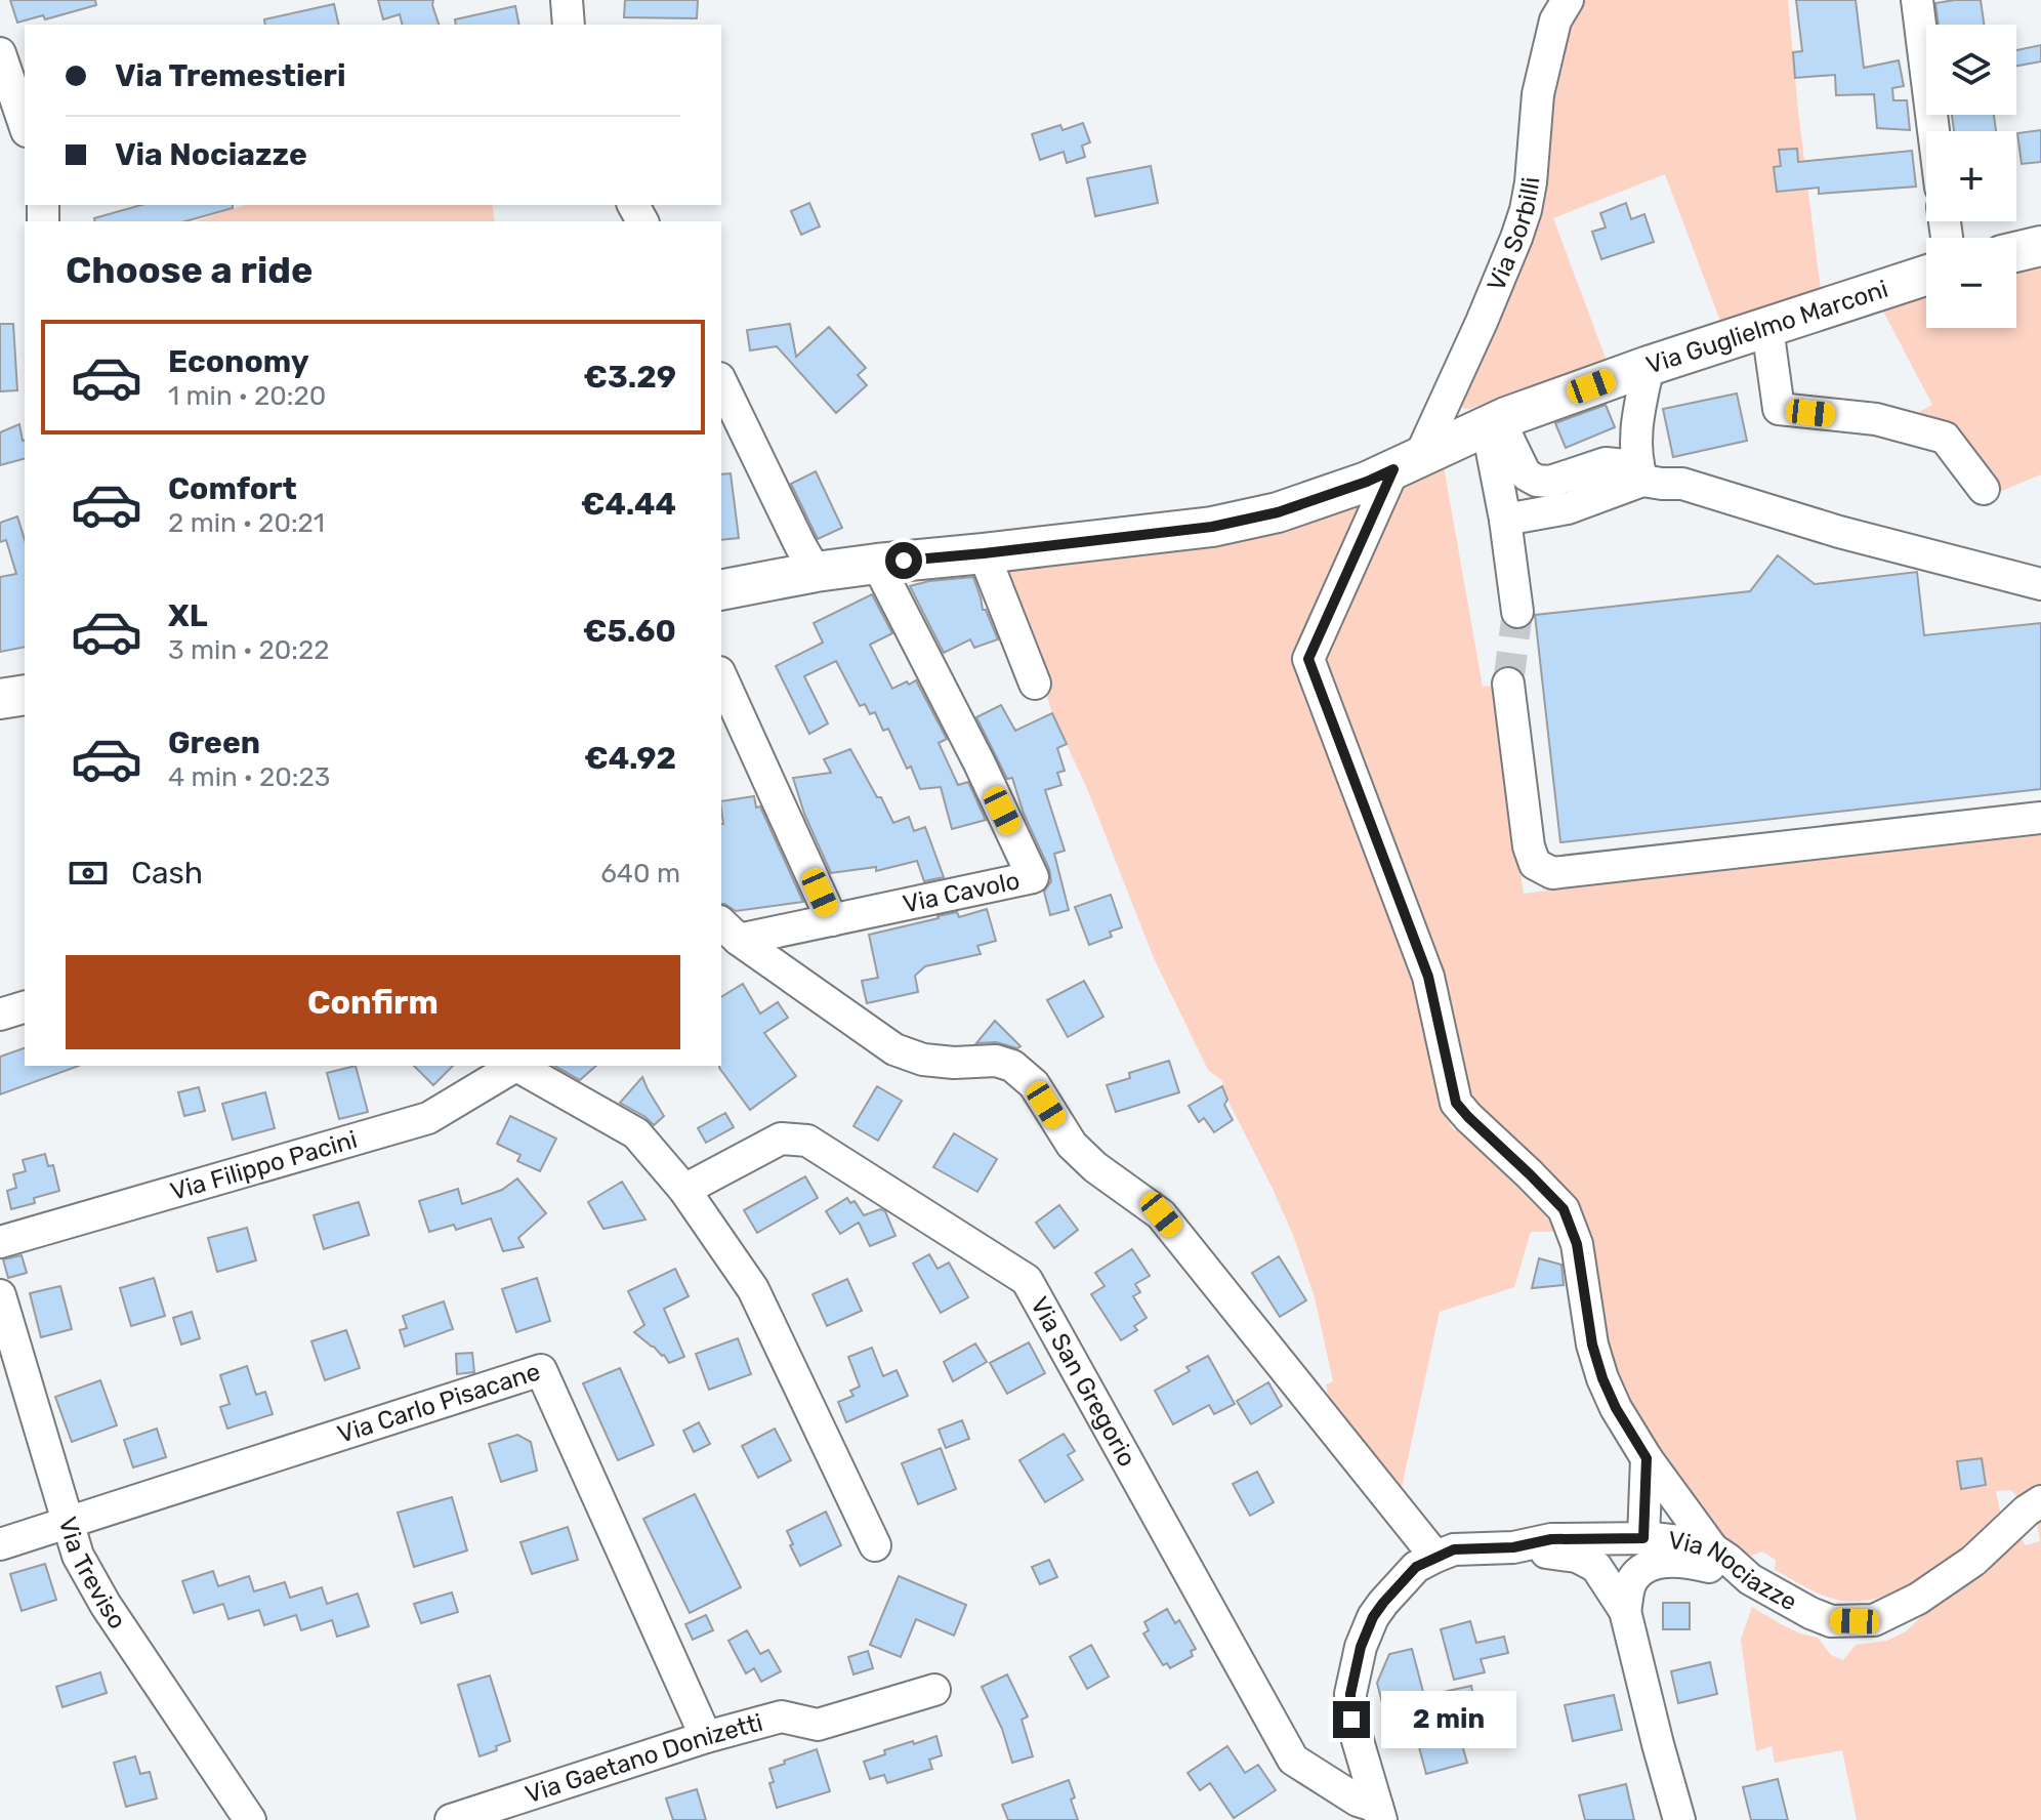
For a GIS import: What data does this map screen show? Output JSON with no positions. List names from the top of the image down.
{
  "streets": {
    "main road": ["Via Guglielmo Marconi"],
    "street": [
      "Via Sorbilli",
      "Via Cavolo",
      "Via Filippo Pacini",
      "Via San Gregorio",
      "Via Carlo Pisacane",
      "Via Treviso",
      "Via Nociazze",
      "Via Gaetano Donizetti"
    ]
  },
  "crossings": [
    ["Via Sorbilli", "Via Guglielmo Marconi"],
    ["Via Sorbilli", "Via Nociazze"],
    ["Via Guglielmo Marconi", "Via Cavolo"],
    ["Via San Gregorio", "Via Nociazze"],
    ["Via Carlo Pisacane", "Via Treviso"],
    ["Via Carlo Pisacane", "Via Gaetano Donizetti"]
  ],
  "page": {
    "map_buttons": ["+", "−"],
    "banner": ["Via Tremestieri", "Via Nociazze"],
    "heading": "Choose a ride",
    "list": [
      {
        "name": "Economy",
        "note": "1 min · 20:20",
        "value": "€3.29"
      },
      {
        "name": "Comfort",
        "note": "2 min · 20:21",
        "value": "€4.44"
      },
      {
        "name": "XL",
        "note": "3 min · 20:22",
        "value": "€5.60"
      },
      {
        "name": "Green",
        "note": "4 min · 20:23",
        "value": "€4.92"
      }
    ],
    "pay": ["Cash", "640 m"],
    "buttons": "Confirm",
    "bubble": "2 min"
  }
}
